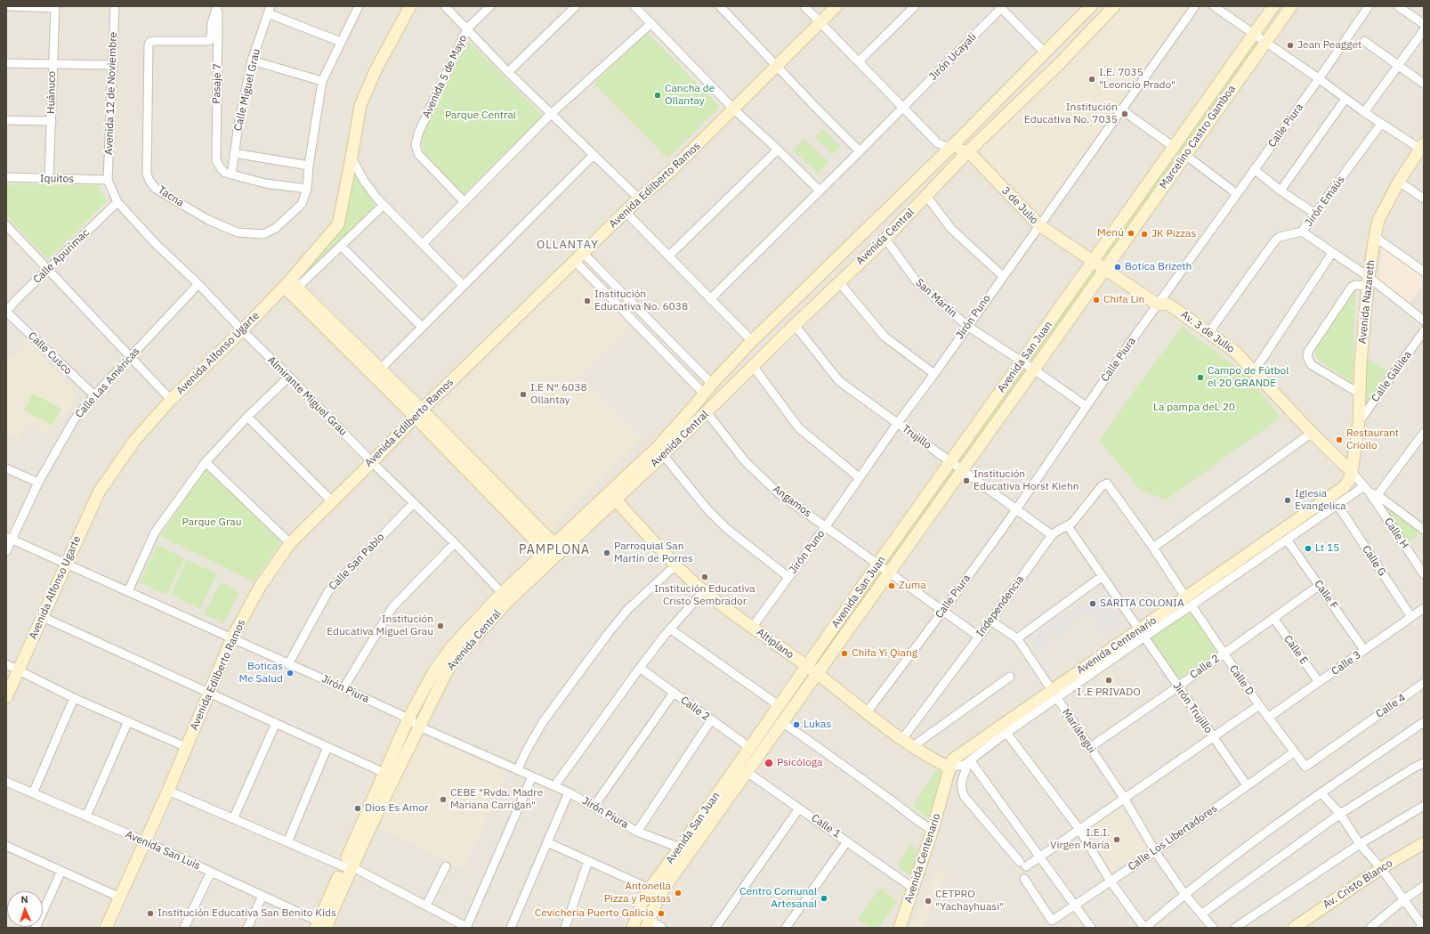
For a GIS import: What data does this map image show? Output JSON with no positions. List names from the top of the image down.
{
  "streets": {
    "main road": [
      "Marcelino Castro Gamboa",
      "Avenida Edilberto Ramos",
      "3 de Julio",
      "Avenida Central",
      "Avenida Nazareth",
      "Av. 3 de Julio",
      "Avenida Alfonso Ugarte",
      "Avenida San Juan",
      "Altiplano",
      "Avenida Centenario",
      "Av. Cristo Blanco"
    ],
    "street": [
      "Jirón Ucayali",
      "Avenida 5 de Mayo",
      "Pasaje 7",
      "Calle Miguel Grau",
      "Huánuco",
      "Avenida 12 de Noviembre",
      "Calle Piura",
      "Iquitos",
      "Tacna",
      "Jirón Emaús",
      "Calle Apurimac",
      "San Martín",
      "Jirón Puno",
      "Calle Cusco",
      "Calle Galilea",
      "Calle Las Américas",
      "Almirante Miguel Grau",
      "Trujillo",
      "Angamos",
      "Calle H",
      "Calle G",
      "Calle San Pablo",
      "Calle F",
      "Independencia",
      "Calle E",
      "Calle 3",
      "Calle 2",
      "Calle D",
      "Jirón Piura",
      "Calle 4",
      "Jirón Trujillo",
      "Mariátegui",
      "Calle 1",
      "Calle Los Libertadores",
      "Avenida San Luis"
    ]
  },
  "crossings": [
    ["Pasaje 7", "Calle Miguel Grau"],
    ["Pasaje 7", "Tacna"],
    ["Huánuco", "Iquitos"],
    ["Avenida 12 de Noviembre", "Iquitos"],
    ["Avenida 12 de Noviembre", "Almirante Miguel Grau"],
    ["Calle Piura", "San Martín"],
    ["Calle Piura", "Av. 3 de Julio"],
    ["Calle Piura", "Trujillo"],
    ["Calle Piura", "Angamos"],
    ["Calle Piura", "Altiplano"],
    ["Marcelino Castro Gamboa", "3 de Julio"],
    ["Marcelino Castro Gamboa", "Av. 3 de Julio"],
    ["Marcelino Castro Gamboa", "Avenida San Juan"],
    ["Iquitos", "Almirante Miguel Grau"],
    ["Avenida Edilberto Ramos", "Almirante Miguel Grau"],
    ["Avenida Edilberto Ramos", "Jirón Piura"],
    ["Avenida Edilberto Ramos", "Avenida San Luis"],
    ["Jirón Emaús", "Av. 3 de Julio"],
    ["3 de Julio", "Avenida Central"],
    ["3 de Julio", "Jirón Puno"],
    ["3 de Julio", "Av. 3 de Julio"],
    ["3 de Julio", "Avenida San Juan"],
    ["Avenida Central", "San Martín"],
    ["Avenida Central", "Almirante Miguel Grau"],
    ["Avenida Central", "Trujillo"],
    ["Avenida Central", "Angamos"],
    ["Avenida Central", "Altiplano"],
    ["Avenida Central", "Jirón Piura"],
    ["Avenida Central", "Avenida San Luis"],
    ["Calle Apurimac", "Calle Cusco"],
    ["Calle Apurimac", "Almirante Miguel Grau"],
    ["San Martín", "Jirón Puno"],
    ["San Martín", "Avenida San Juan"],
    ["Avenida Nazareth", "Av. 3 de Julio"],
    ["Avenida Nazareth", "Calle Galilea"],
    ["Avenida Nazareth", "Avenida Centenario"],
    ["Jirón Puno", "Trujillo"],
    ["Jirón Puno", "Angamos"],
    ["Jirón Puno", "Altiplano"],
    ["Av. 3 de Julio", "Avenida San Juan"],
    ["Av. 3 de Julio", "Avenida Centenario"],
    ["Calle Cusco", "Calle Las Américas"],
    ["Avenida Alfonso Ugarte", "Almirante Miguel Grau"],
    ["Avenida Alfonso Ugarte", "Jirón Piura"],
    ["Avenida San Juan", "Trujillo"],
    ["Avenida San Juan", "Angamos"],
    ["Avenida San Juan", "Altiplano"],
    ["Avenida San Juan", "Calle 2"],
    ["Avenida San Juan", "Jirón Piura"],
    ["Avenida San Juan", "Calle 1"],
    ["Calle Las Américas", "Almirante Miguel Grau"],
    ["Calle Las Américas", "Jirón Piura"],
    ["Almirante Miguel Grau", "Calle San Pablo"],
    ["Trujillo", "Independencia"],
    ["Angamos", "Independencia"],
    ["Calle H", "Avenida Centenario"],
    ["Calle G", "Avenida Centenario"],
    ["Calle G", "Calle 3"],
    ["Calle San Pablo", "Jirón Piura"],
    ["Calle F", "Avenida Centenario"],
    ["Calle F", "Calle 3"],
    ["Calle F", "Calle 2"],
    ["Independencia", "Altiplano"],
    ["Independencia", "Calle D"],
    ["Independencia", "Jirón Trujillo"],
    ["Independencia", "Mariátegui"],
    ["Altiplano", "Avenida Centenario"],
    ["Avenida Centenario", "Calle D"],
    ["Avenida Centenario", "Jirón Trujillo"],
    ["Avenida Centenario", "Mariátegui"],
    ["Avenida Centenario", "Calle 1"],
    ["Calle E", "Calle 3"],
    ["Calle E", "Calle 2"],
    ["Calle 3", "Calle D"],
    ["Calle 2", "Calle D"],
    ["Calle 2", "Jirón Trujillo"],
    ["Calle 2", "Mariátegui"],
    ["Calle D", "Calle 4"],
    ["Calle D", "Calle Los Libertadores"],
    ["Calle 4", "Calle Los Libertadores"],
    ["Jirón Trujillo", "Calle Los Libertadores"],
    ["Mariátegui", "Calle Los Libertadores"]
  ],
  "districts": ["OLLANTAY", "PAMPLONA"],
  "parks": ["Parque Central", "La pampa deL 20", "Parque Grau"],
  "places": [
    "Jean Peagget",
    "I.E. 7035 \"Leoncio Prado\"",
    "Cancha de Ollantay",
    "Institución Educativa No. 7035",
    "Menú",
    "JK Pizzas",
    "Botica Brizeth",
    "Chifa Lin",
    "Institución Educativa No. 6038",
    "Campo de Fútbol el 20 GRANDE",
    "I.E N° 6038 Ollantay",
    "Restaurant Criollo",
    "Institución Educativa Horst Kiehn",
    "Iglesia Evangelica",
    "Lt 15",
    "Parroquial San Martín de Porres",
    "Institución Educativa Cristo Sembrador",
    "Zuma",
    "SARITA COLONIA",
    "Institución Educativa Miguel Grau",
    "Chifa Yi Qiang",
    "Boticas Me Salud",
    "I .E PRIVADO",
    "Lukas",
    "Psicóloga",
    "CEBE \"Rvda. Madre Mariana Carrigan\"",
    "Dios Es Amor",
    "I.E.I. Virgen María",
    "Antonella Pizza y Pastas",
    "Centro Comunal Artesanal",
    "CETPRO \"Yachayhuasi\"",
    "Institución Educativa San Benito Kids",
    "Cevicheria Puerto Galicia"
  ],
  "north": "top"
}
